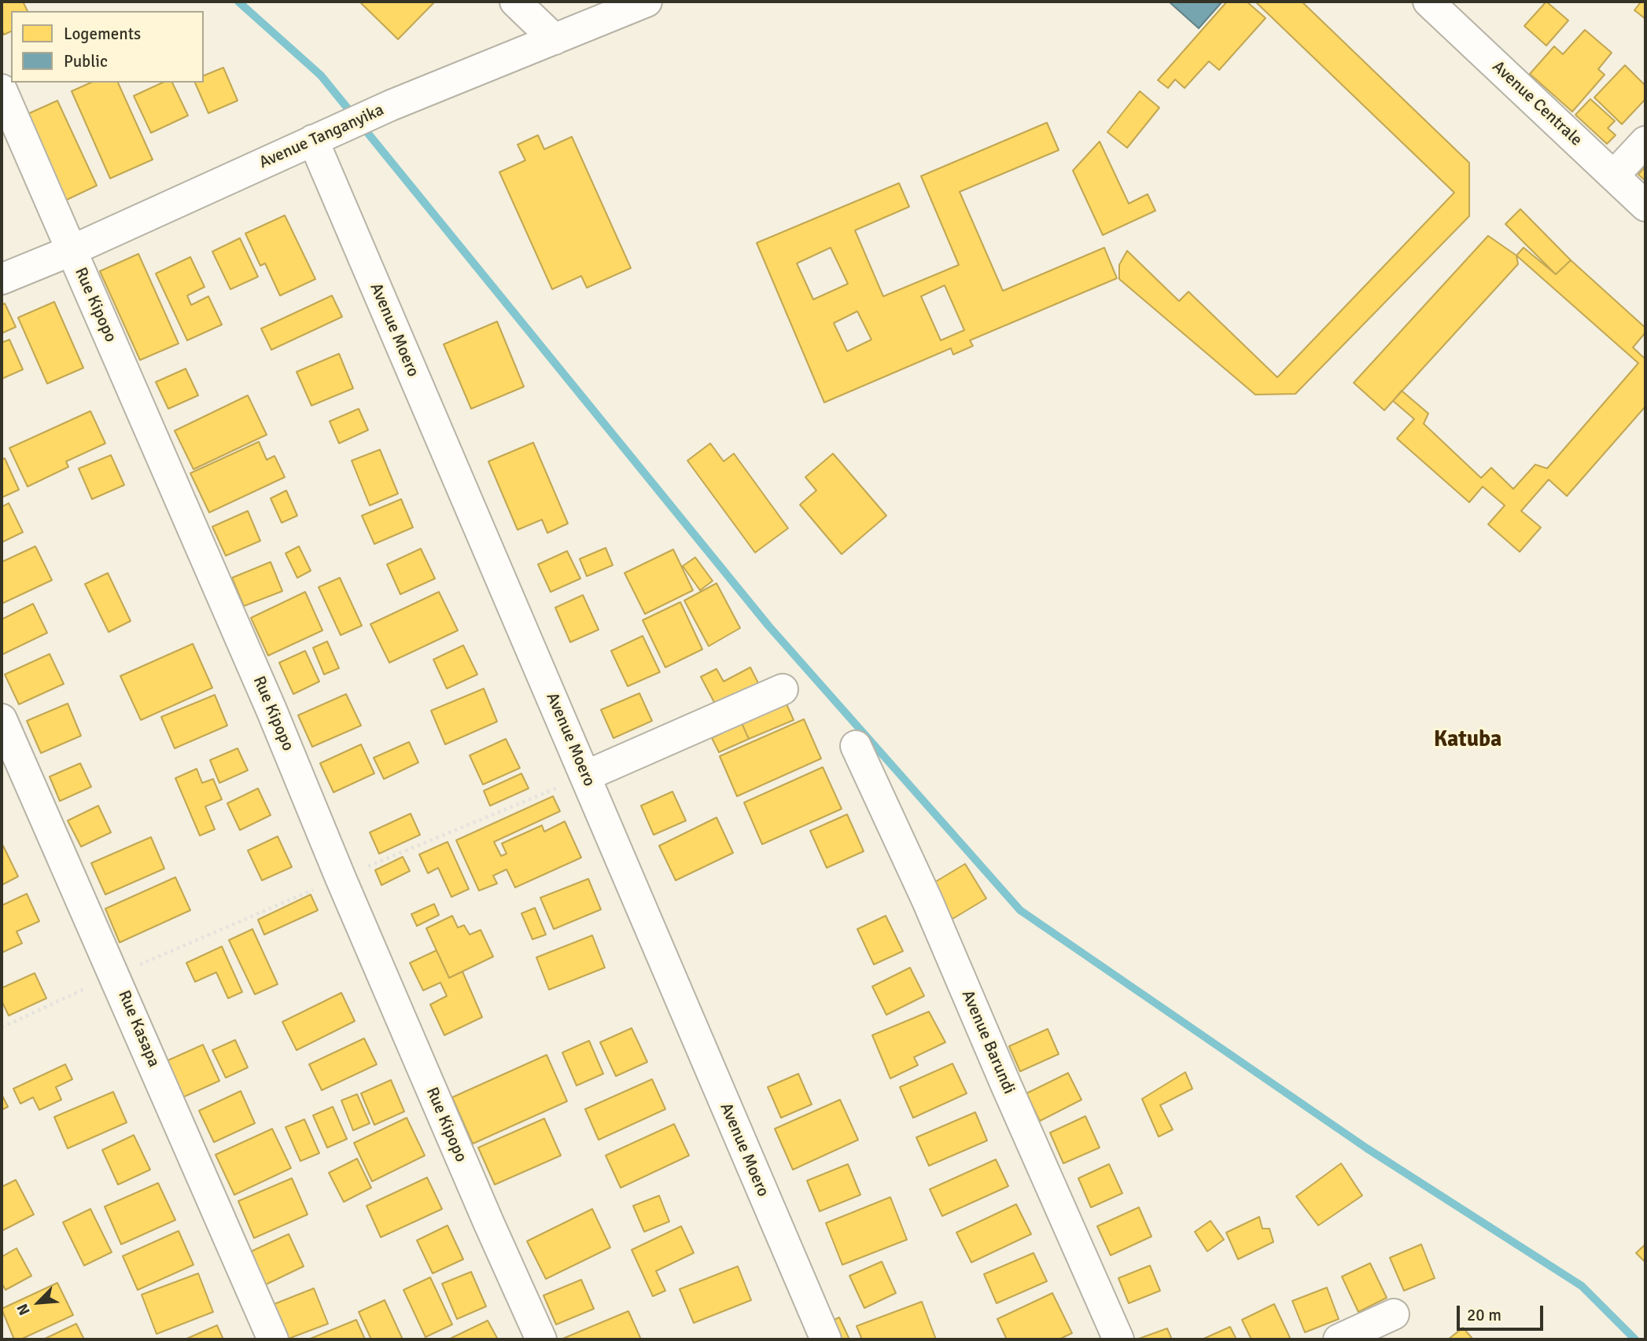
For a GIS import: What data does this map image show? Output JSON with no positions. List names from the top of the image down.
{
  "streets": {
    "street": [
      "Avenue Centrale",
      "Avenue Tanganyika",
      "Rue Kipopo",
      "Avenue Moero",
      "Rue Kasapa",
      "Avenue Barundi"
    ]
  },
  "crossings": [
    ["Avenue Tanganyika", "Rue Kipopo"],
    ["Avenue Tanganyika", "Avenue Moero"]
  ],
  "districts": ["Katuba"],
  "legend": ["Logements", "Public"],
  "scale_bar": "20 m",
  "north": "bottom left"
}
